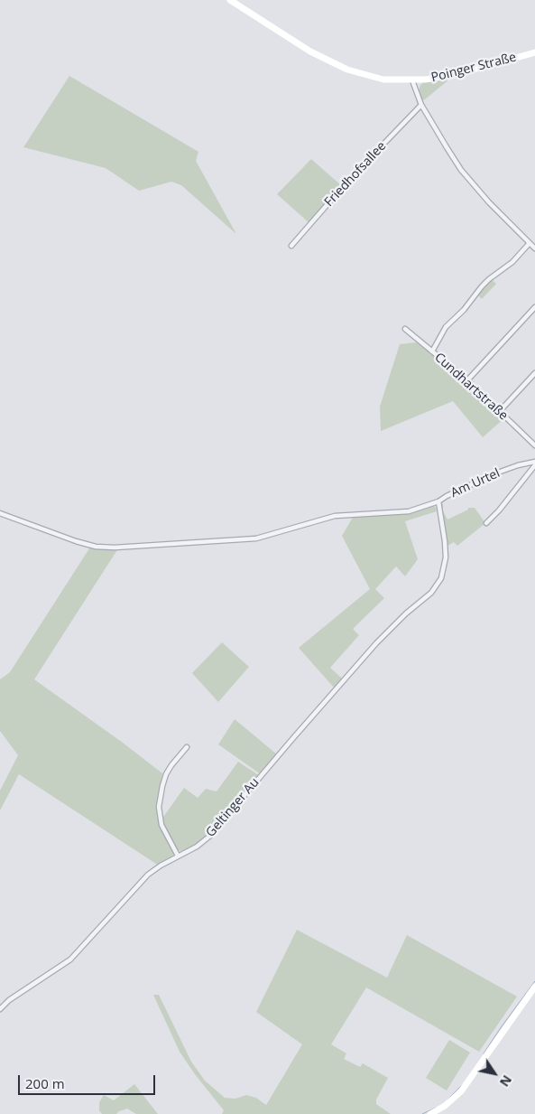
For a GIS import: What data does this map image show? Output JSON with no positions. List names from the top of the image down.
{
  "streets": {
    "street": [
      "Poinger Straße",
      "Friedhofsallee",
      "Cundhartstraße",
      "Am Urtel",
      "Geltinger Au"
    ]
  },
  "crossings": [
    ["Am Urtel", "Geltinger Au"]
  ],
  "scale_bar": "200 m",
  "north": "bottom right"
}
